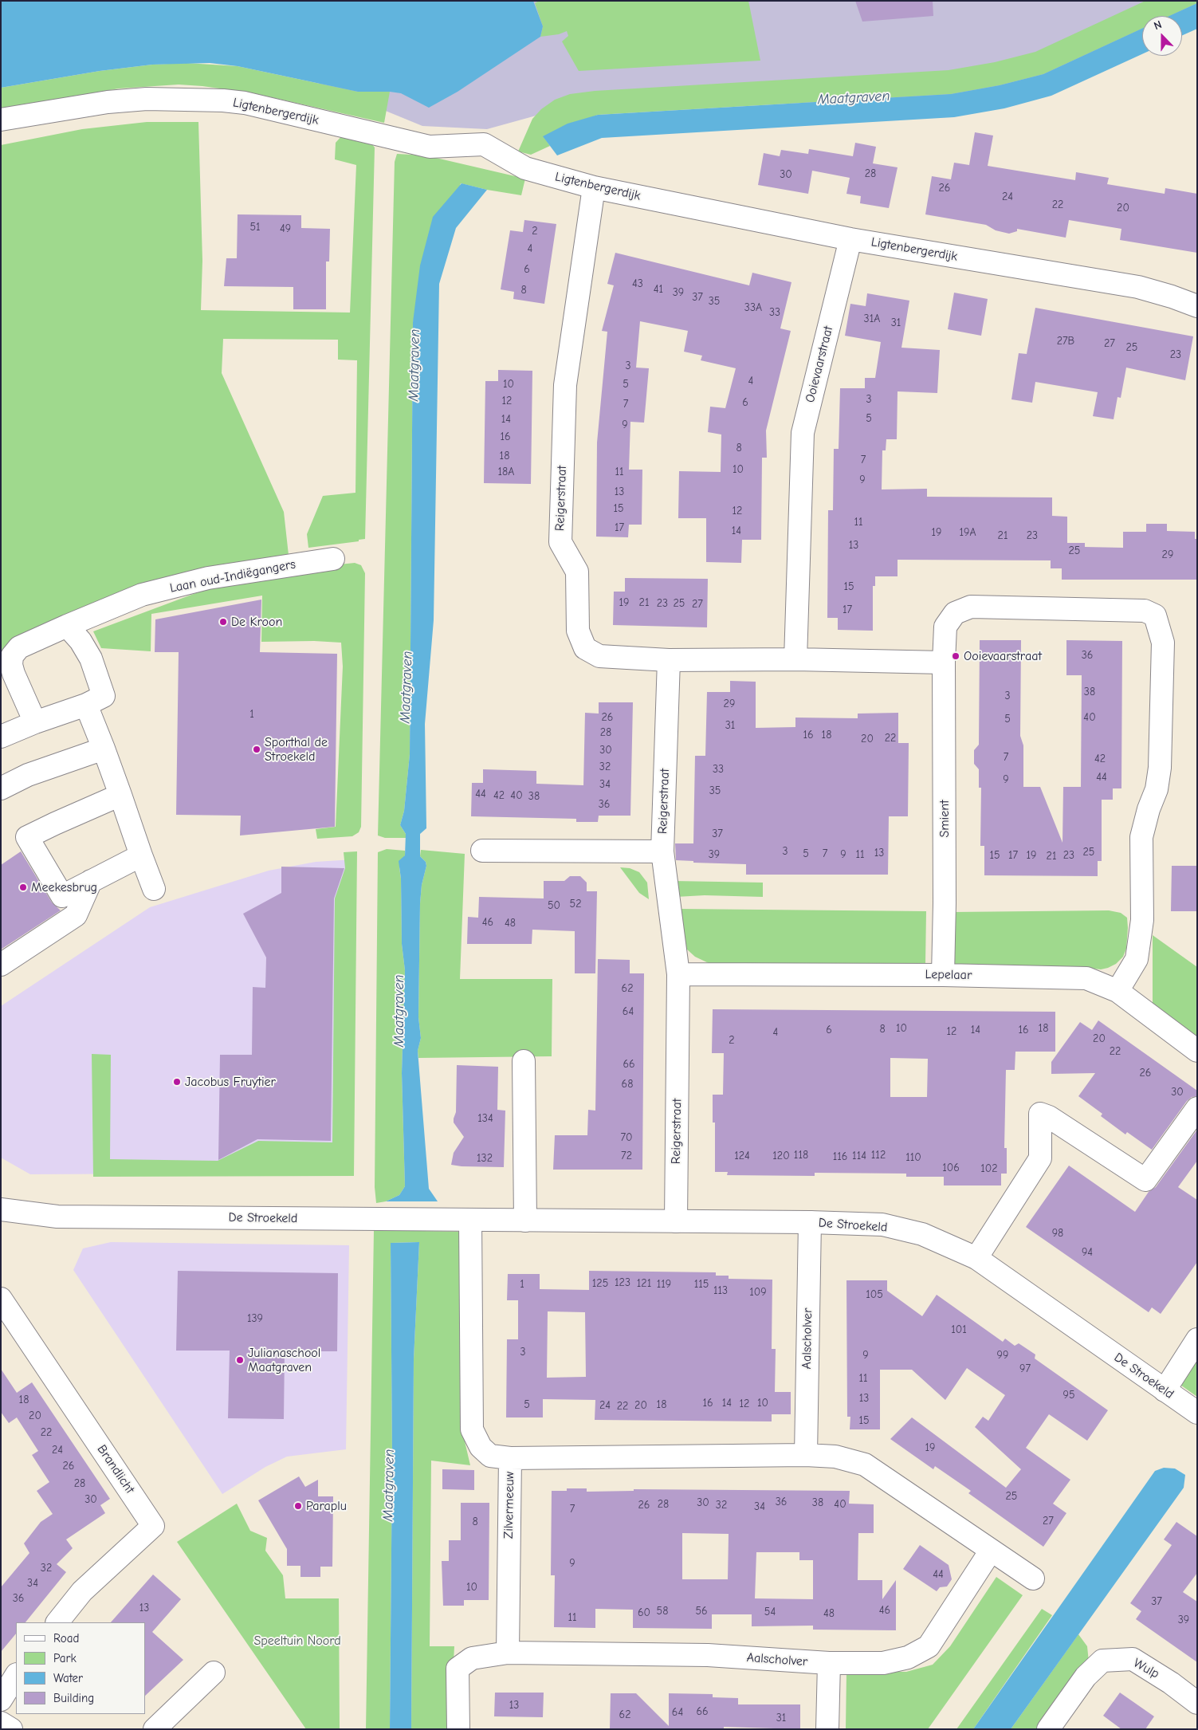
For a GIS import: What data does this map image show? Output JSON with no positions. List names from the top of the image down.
{
  "streets": {
    "street": [
      "Ligtenbergerdijk",
      "Ooievaarstraat",
      "Reigerstraat",
      "Laan oud-Indiëgangers",
      "Smient",
      "Lepelaar",
      "De Stroekeld",
      "Aalscholver",
      "Brandlicht",
      "Zilvermeeuw",
      "Wulp"
    ]
  },
  "crossings": [
    ["Ligtenbergerdijk", "Ooievaarstraat"],
    ["Ligtenbergerdijk", "Reigerstraat"],
    ["Reigerstraat", "Lepelaar"],
    ["Reigerstraat", "De Stroekeld"],
    ["Smient", "Lepelaar"],
    ["De Stroekeld", "Aalscholver"],
    ["De Stroekeld", "Zilvermeeuw"],
    ["Aalscholver", "Zilvermeeuw"]
  ],
  "water": ["Maatgraven"],
  "parks": ["Speeltuin Noord"],
  "places": [
    "De Kroon",
    "Ooievaarstraat",
    "Sporthal de Stroekeld",
    "Meekesbrug",
    "Jacobus Fruytier",
    "Julianaschool Maatgraven",
    "Paraplu"
  ],
  "house_numbers": [
    "28",
    "30",
    "26",
    "24",
    "22",
    "20",
    "51",
    "49",
    "2",
    "4",
    "6",
    "43",
    "41",
    "8",
    "39",
    "37",
    "35",
    "33A",
    "33",
    "31A",
    "31",
    "27B",
    "27",
    "25",
    "23",
    "3",
    "4",
    "10",
    "5",
    "3",
    "12",
    "6",
    "7",
    "5",
    "14",
    "9",
    "16",
    "8",
    "18",
    "7",
    "10",
    "18A",
    "11",
    "9",
    "13",
    "15",
    "12",
    "11",
    "17",
    "14",
    "19",
    "19A",
    "21",
    "23",
    "13",
    "25",
    "29",
    "15",
    "19",
    "21",
    "23",
    "25",
    "27",
    "17",
    "36",
    "38",
    "3",
    "29",
    "1",
    "26",
    "40",
    "5",
    "31",
    "28",
    "16",
    "18",
    "22",
    "20",
    "30",
    "7",
    "42",
    "32",
    "33",
    "44",
    "9",
    "34",
    "35",
    "44",
    "42",
    "40",
    "38",
    "36",
    "37",
    "3",
    "25",
    "13",
    "5",
    "7",
    "39",
    "9",
    "11",
    "15",
    "17",
    "19",
    "23",
    "21",
    "52",
    "50",
    "46",
    "48",
    "62",
    "64",
    "10",
    "18",
    "8",
    "6",
    "14",
    "16",
    "12",
    "4",
    "20",
    "2",
    "22",
    "66",
    "26",
    "68",
    "30",
    "134",
    "70",
    "118",
    "112",
    "72",
    "124",
    "120",
    "114",
    "116",
    "110",
    "132",
    "106",
    "102",
    "98",
    "94",
    "123",
    "125",
    "121",
    "1",
    "119",
    "115",
    "113",
    "109",
    "105",
    "139",
    "101",
    "3",
    "9",
    "99",
    "97",
    "11",
    "95",
    "13",
    "18",
    "16",
    "14",
    "10",
    "12",
    "5",
    "18",
    "24",
    "20",
    "22",
    "20",
    "15",
    "22",
    "19",
    "24",
    "26",
    "28",
    "25",
    "30",
    "36",
    "30",
    "38",
    "28",
    "40",
    "26",
    "32",
    "34",
    "7",
    "27",
    "8",
    "9",
    "32",
    "44",
    "34",
    "10",
    "36",
    "37",
    "13",
    "46",
    "58",
    "56",
    "54",
    "60",
    "48",
    "11",
    "39",
    "13",
    "66",
    "64",
    "62",
    "31"
  ],
  "legend": [
    "Road",
    "Park",
    "Water",
    "Building"
  ],
  "north": "top"
}
